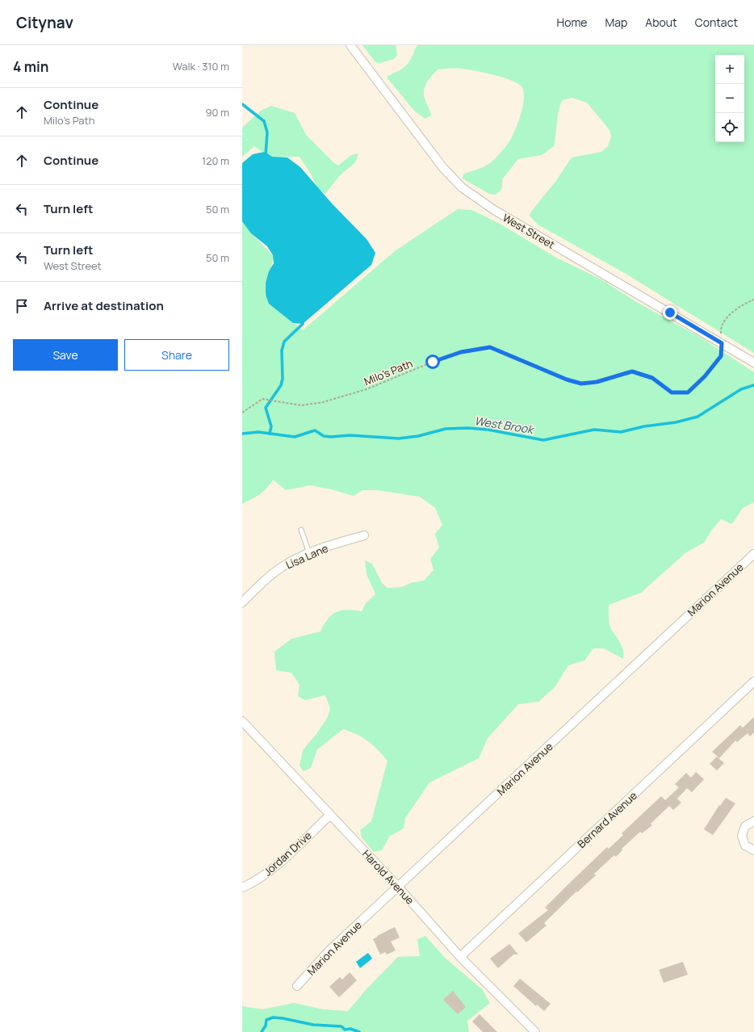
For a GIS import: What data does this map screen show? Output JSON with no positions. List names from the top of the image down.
{
  "streets": {
    "street": [
      "West Street",
      "Lisa Lane",
      "Marion Avenue",
      "Bernard Avenue",
      "Jordan Drive",
      "Harold Avenue"
    ],
    "path": ["Milo's Path"]
  },
  "crossings": [
    ["West Street", "Milo's Path"],
    ["Marion Avenue", "Harold Avenue"],
    ["Bernard Avenue", "Harold Avenue"],
    ["Jordan Drive", "Harold Avenue"]
  ],
  "water": ["West Brook"],
  "page": {
    "header": "Citynav",
    "nav": [
      "Home",
      "Map",
      "About",
      "Contact"
    ],
    "heading": ["4 min", "Walk · 310 m"],
    "map_buttons": ["+", "−"],
    "list": [
      ["Continue", "Milo's Path", "90 m"],
      ["Continue", "120 m"],
      ["Turn left", "50 m"],
      ["Turn left", "West Street", "50 m"],
      "Arrive at destination"
    ],
    "buttons": ["Save", "Share"]
  }
}
